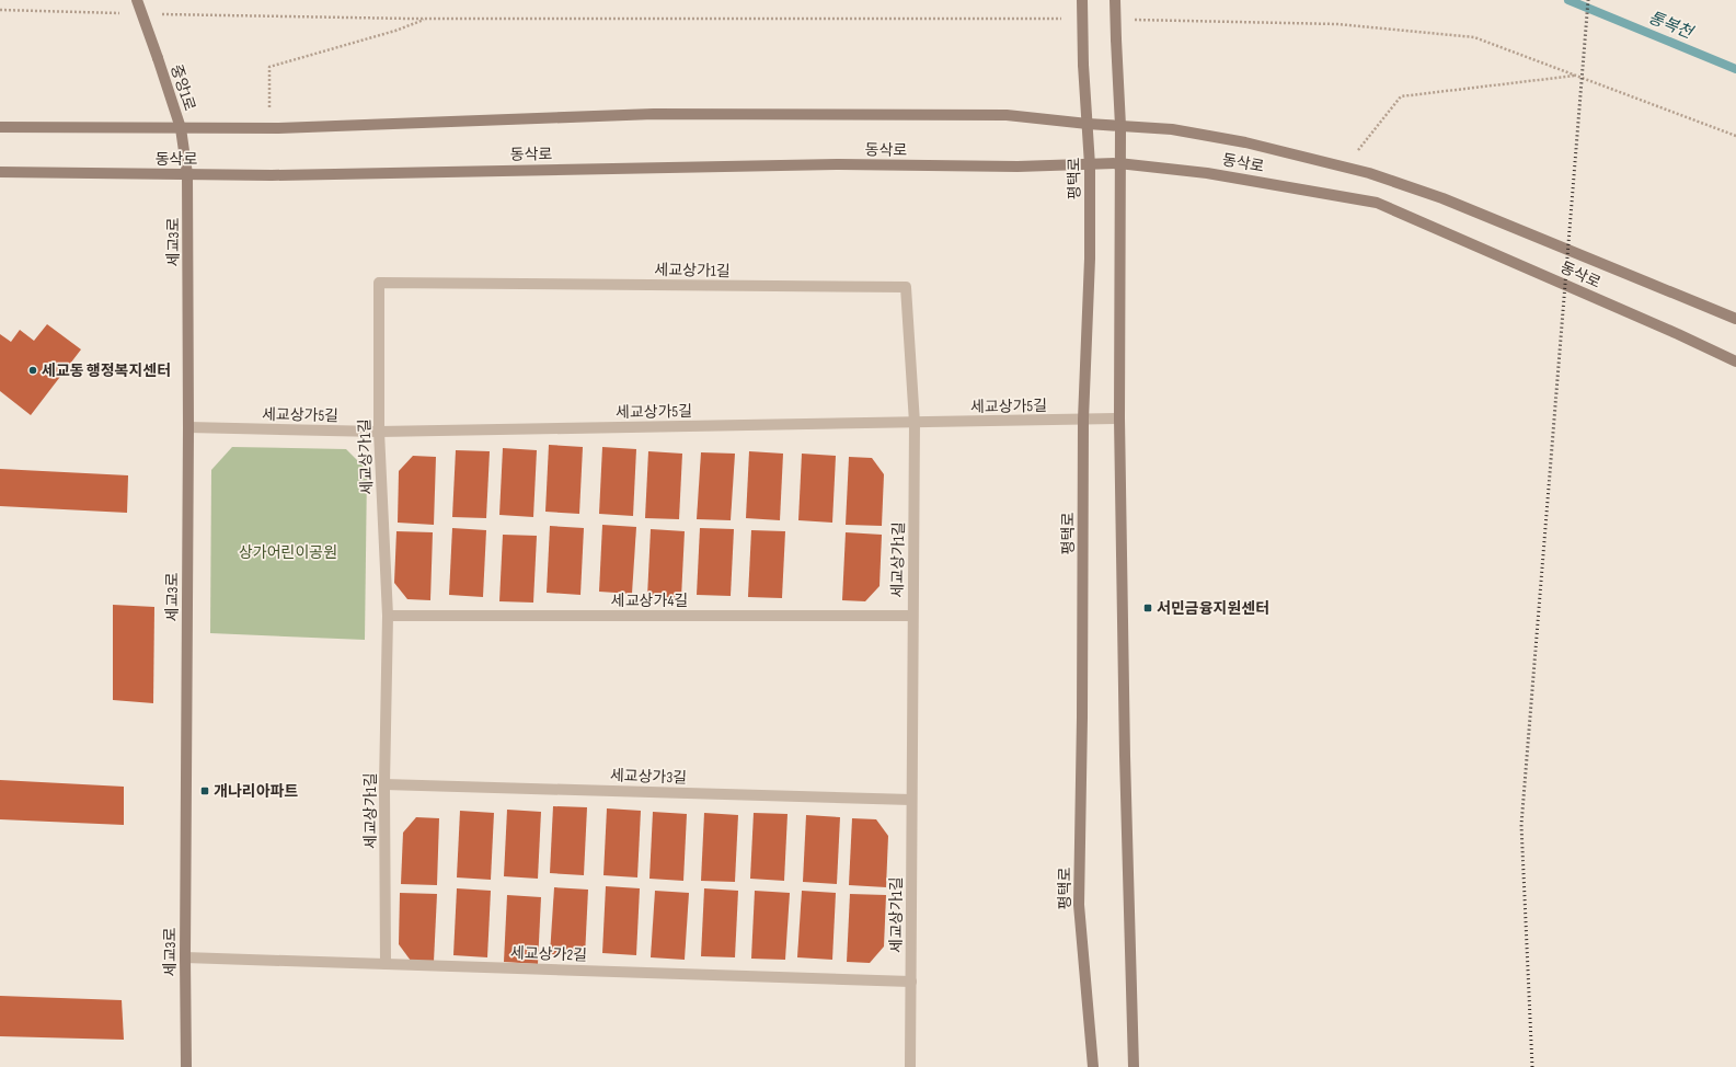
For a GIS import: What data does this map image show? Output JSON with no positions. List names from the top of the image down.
{
  "streets": {
    "street": [
      "중앙1로",
      "동삭로",
      "평택로",
      "세교3로",
      "세교상가1길",
      "세교상가5길",
      "세교상가4길",
      "세교상가3길",
      "세교상가2길"
    ]
  },
  "crossings": [
    ["중앙1로", "동삭로"],
    ["중앙1로", "세교3로"],
    ["동삭로", "평택로"],
    ["동삭로", "세교3로"],
    ["평택로", "세교상가5길"],
    ["세교3로", "세교상가5길"],
    ["세교3로", "세교상가2길"],
    ["세교상가1길", "세교상가5길"],
    ["세교상가1길", "세교상가4길"],
    ["세교상가1길", "세교상가3길"],
    ["세교상가1길", "세교상가2길"]
  ],
  "water": ["통복천"],
  "parks": ["상가어린이공원"],
  "places": {
    "other": ["세교동 행정복지센터"],
    "transit": ["서민금융지원센터", "개나리아파트"]
  }
}
